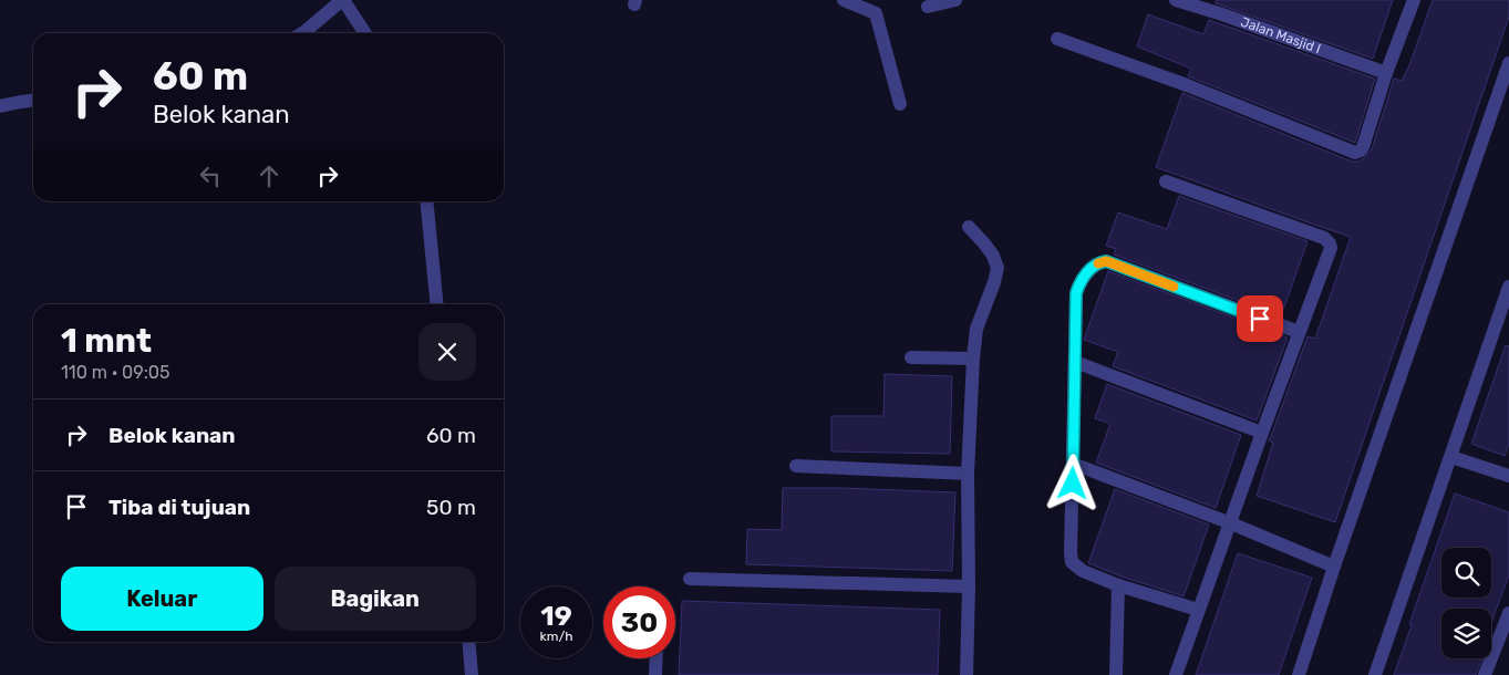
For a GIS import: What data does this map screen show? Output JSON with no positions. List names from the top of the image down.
{
  "streets": {
    "street": ["Jalan Masjid I"]
  },
  "page": {
    "turn": ["60 m", "Belok kanan"],
    "heading": ["1 mnt", "110 m · 09:05"],
    "list": [
      {
        "name": "Belok kanan",
        "value": "60 m"
      },
      {
        "name": "Tiba di tujuan",
        "value": "50 m"
      }
    ],
    "buttons": ["Keluar", "Bagikan"],
    "speed": "19 km/h",
    "limit": "30"
  }
}
